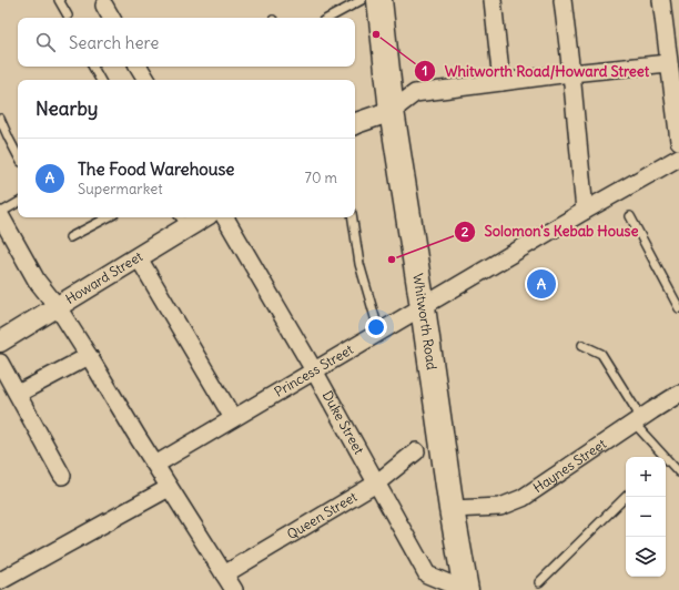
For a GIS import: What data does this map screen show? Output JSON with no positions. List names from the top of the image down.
{
  "streets": {
    "main road": ["Whitworth Road"],
    "street": [
      "Howard Street",
      "Princess Street",
      "Duke Street",
      "Haynes Street",
      "Queen Street"
    ]
  },
  "crossings": [
    ["Whitworth Road", "Princess Street"],
    ["Whitworth Road", "Duke Street"],
    ["Whitworth Road", "Haynes Street"],
    ["Princess Street", "Duke Street"],
    ["Duke Street", "Queen Street"]
  ],
  "places": ["Whitworth Road/Howard Street", "Solomon's Kebab House"],
  "page": {
    "search": "Search here",
    "heading": "Nearby",
    "list": [
      {
        "mark": "A",
        "name": "The Food Warehouse",
        "note": "Supermarket",
        "value": "70 m"
      }
    ],
    "pins": "A",
    "map_buttons": ["+", "−"]
  }
}
